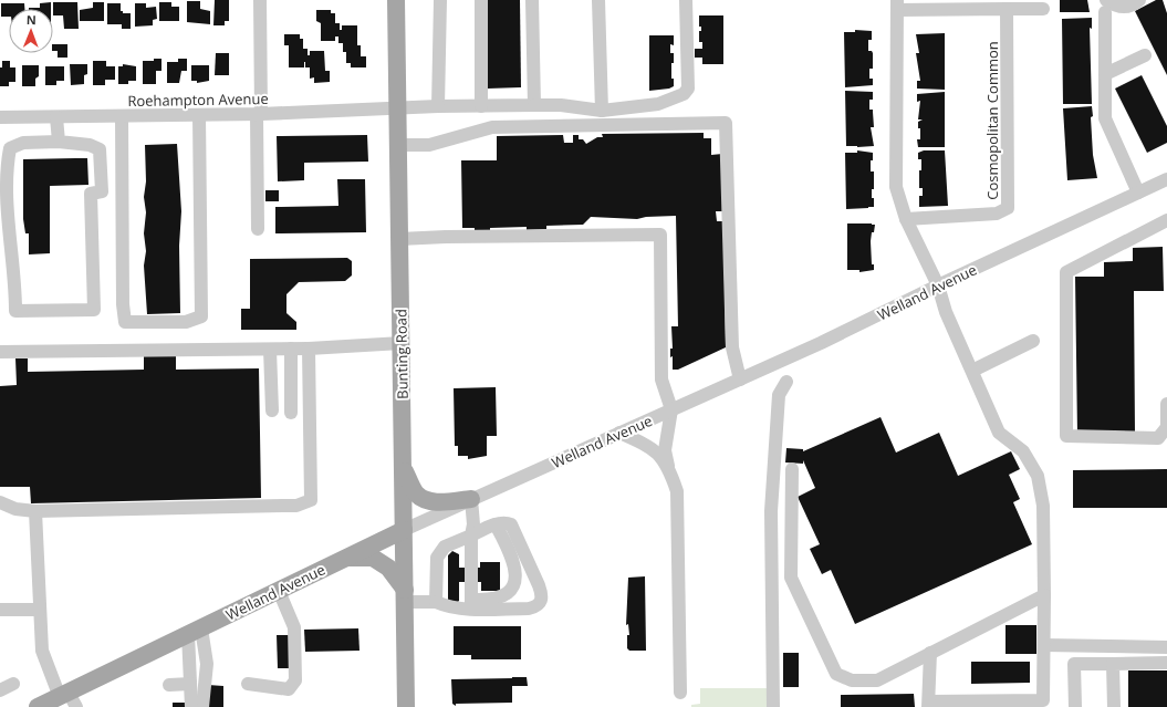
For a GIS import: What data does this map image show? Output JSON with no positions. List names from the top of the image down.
{
  "streets": {
    "main road": ["Welland Avenue", "Bunting Road"],
    "street": ["Roehampton Avenue", "Cosmopolitan Common"]
  },
  "crossings": [
    ["Roehampton Avenue", "Bunting Road"],
    ["Welland Avenue", "Bunting Road"]
  ],
  "north": "top"
}
